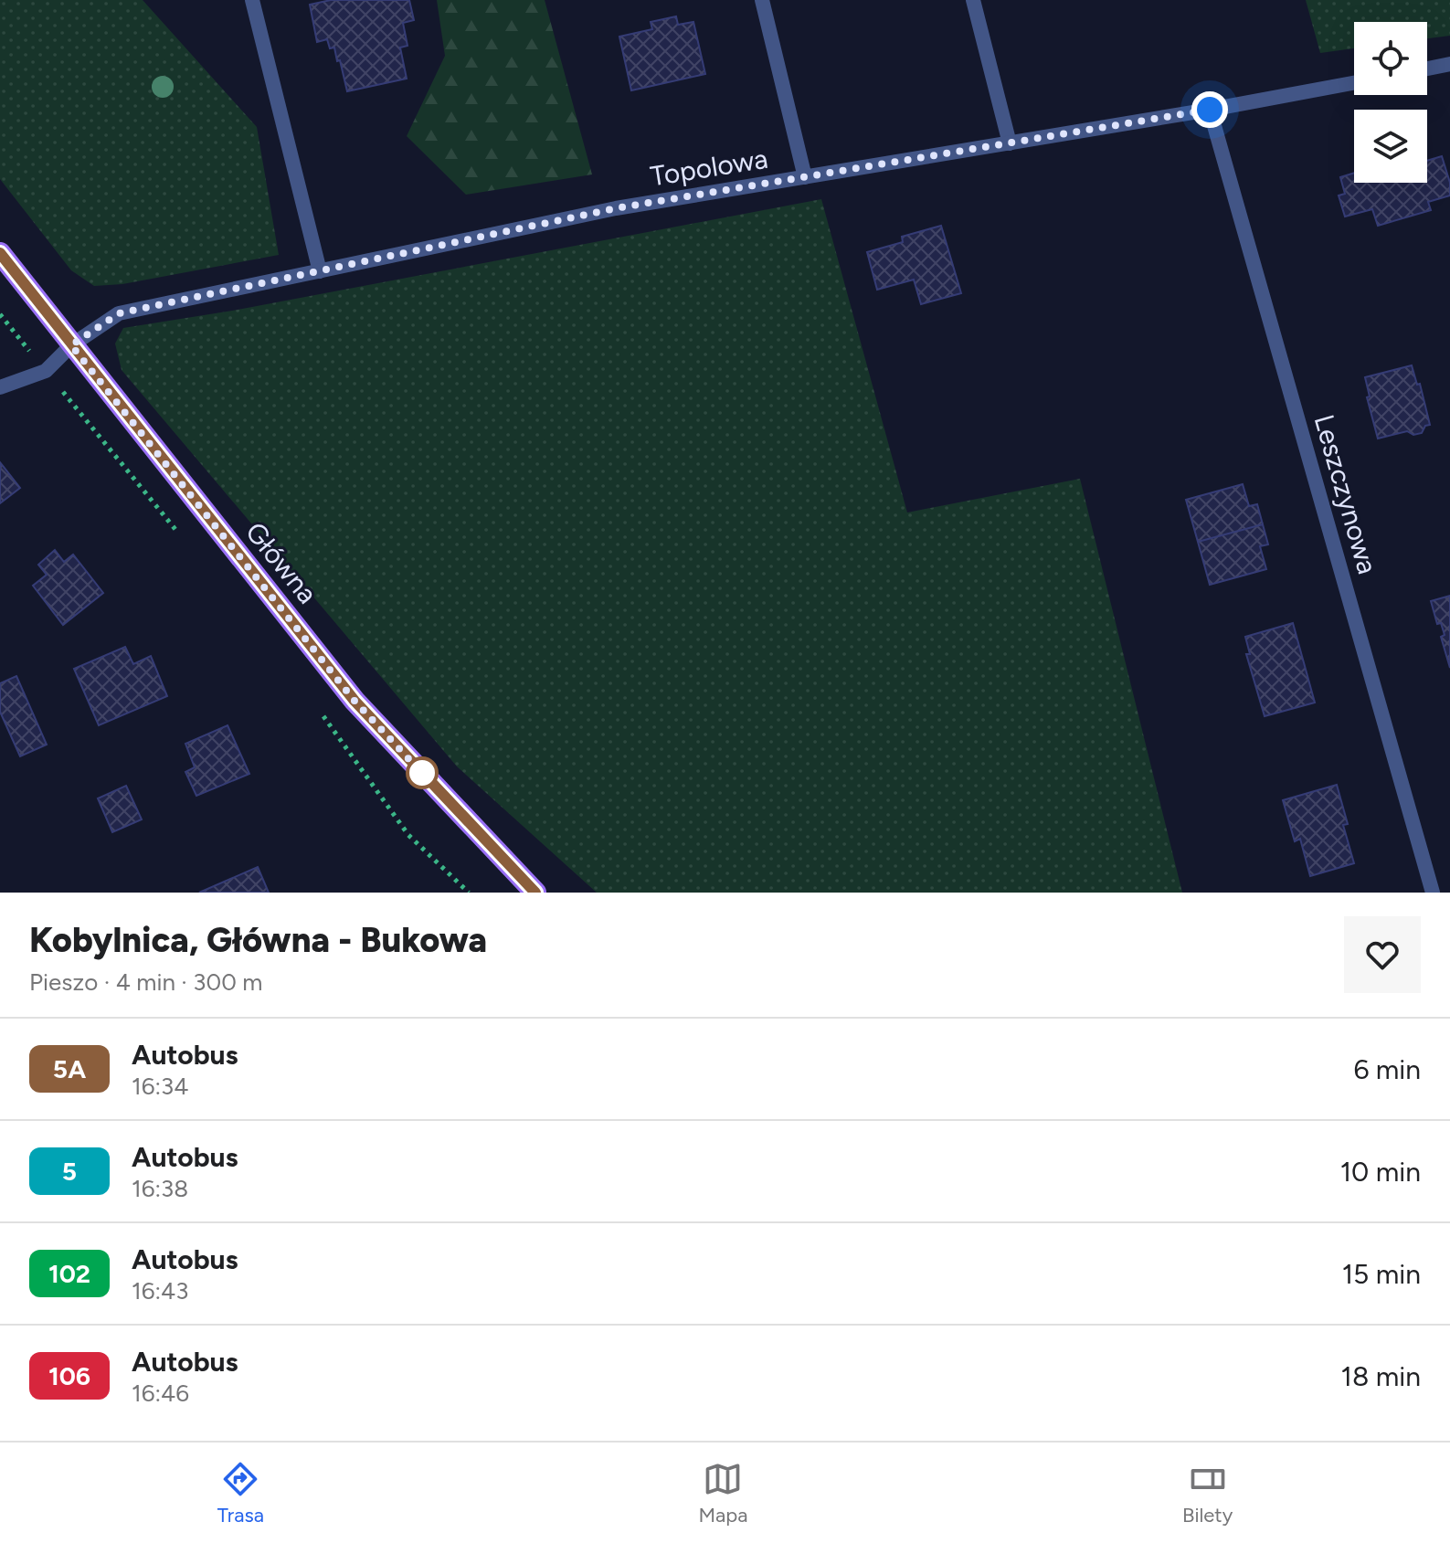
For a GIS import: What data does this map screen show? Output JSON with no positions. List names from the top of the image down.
{
  "streets": {
    "main road": ["Główna"],
    "street": ["Topolowa", "Leszczynowa"]
  },
  "crossings": [
    ["Topolowa", "Leszczynowa"],
    ["Topolowa", "Główna"]
  ],
  "lines": ["bus line 5A"],
  "page": {
    "heading": ["Kobylnica, Główna - Bukowa", "Pieszo · 4 min · 300 m"],
    "list": [
      {
        "mark": "5A",
        "name": "Autobus",
        "note": "16:34",
        "value": "6 min"
      },
      {
        "mark": "5",
        "name": "Autobus",
        "note": "16:38",
        "value": "10 min"
      },
      {
        "mark": "102",
        "name": "Autobus",
        "note": "16:43",
        "value": "15 min"
      },
      {
        "mark": "106",
        "name": "Autobus",
        "note": "16:46",
        "value": "18 min"
      }
    ],
    "tabs": ["Trasa", "Mapa", "Bilety"]
  }
}
